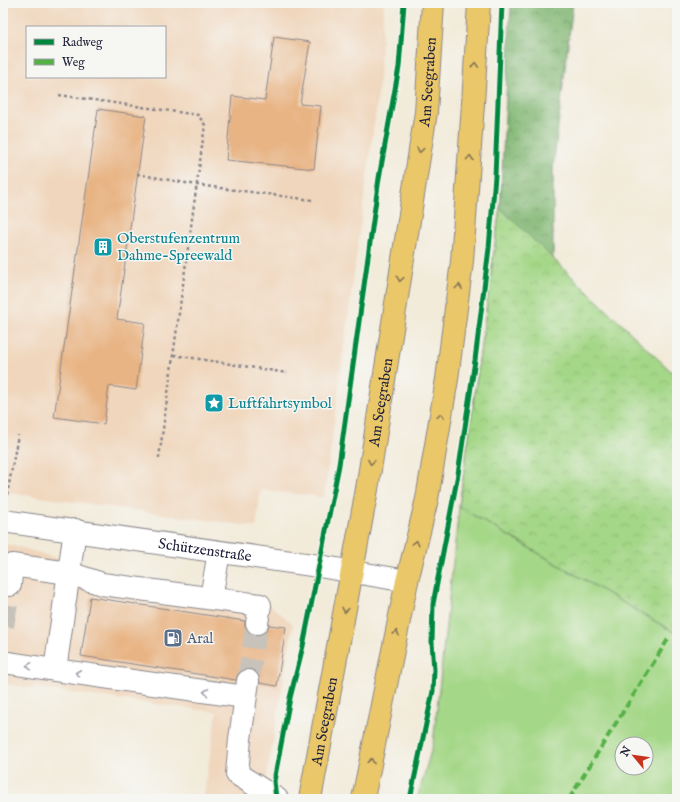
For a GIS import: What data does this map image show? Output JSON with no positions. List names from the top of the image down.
{
  "streets": {
    "main road": ["Am Seegraben"],
    "street": ["Schützenstraße"]
  },
  "crossings": [
    ["Am Seegraben", "Schützenstraße"]
  ],
  "places": {
    "building": ["Oberstufenzentrum Dahme-Spreewald"],
    "place": ["Luftfahrtsymbol"],
    "fuel station": ["Aral"]
  },
  "legend": ["Radweg", "Weg"],
  "north": "top left"
}
